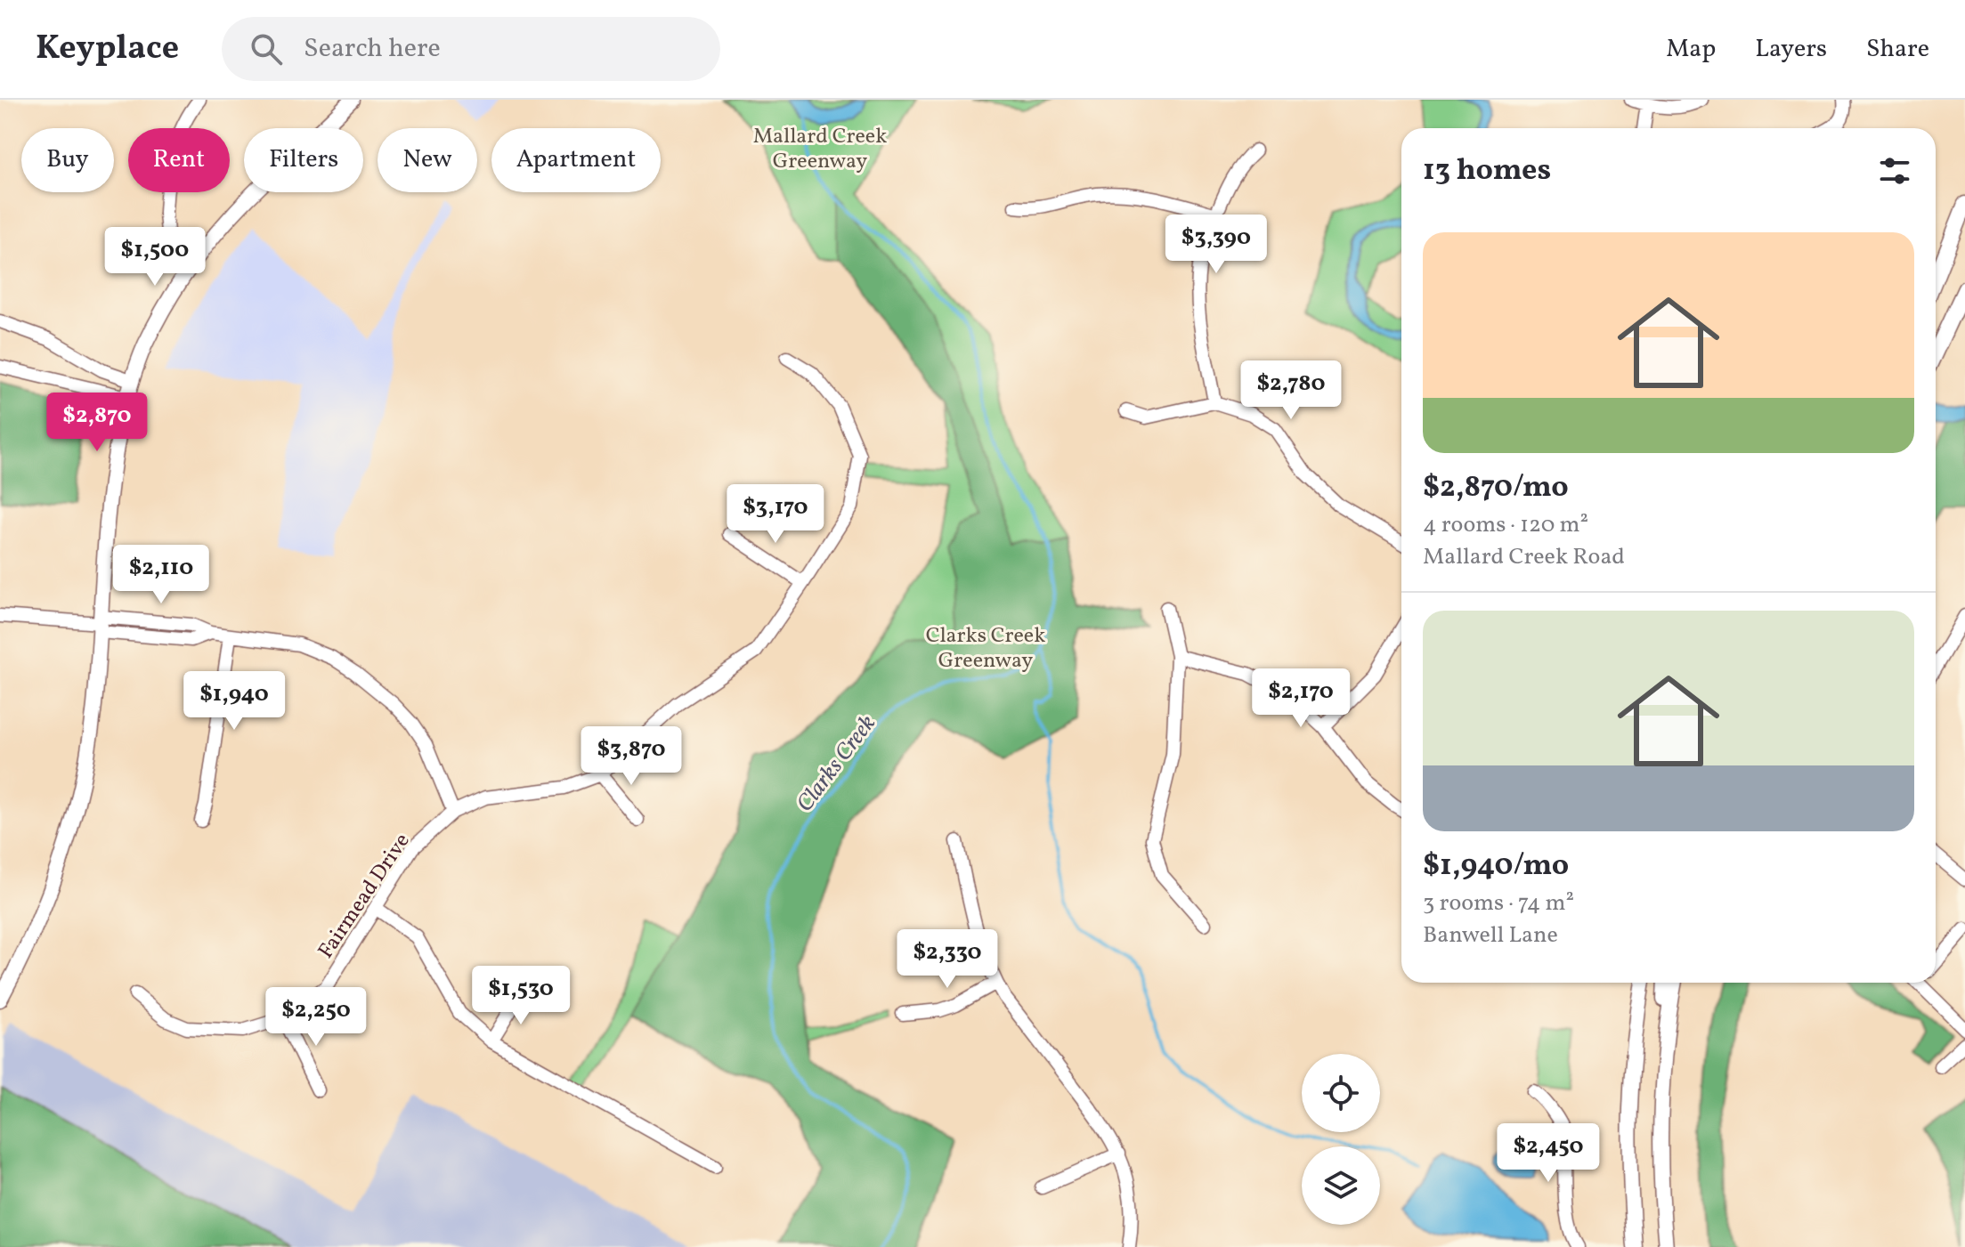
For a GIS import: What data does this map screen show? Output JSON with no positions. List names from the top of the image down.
{
  "streets": {
    "street": ["Fairmead Drive"]
  },
  "water": ["Clarks Creek"],
  "parks": ["Mallard Creek Greenway", "Clarks Creek Greenway"],
  "page": {
    "header": "Keyplace",
    "search": "Search here",
    "nav": ["Map", "Layers", "Share"],
    "chip": [
      "Buy",
      "Rent",
      "Filters",
      "New",
      "Apartment"
    ],
    "heading": "13 homes",
    "list": [
      {
        "name": "$2,870/mo",
        "note": "4 rooms · 120 m² · Mallard Creek Road"
      },
      {
        "name": "$1,940/mo",
        "note": "3 rooms · 74 m² · Banwell Lane"
      }
    ],
    "price": [
      "$3,390",
      "$1,500",
      "$2,780",
      "$2,870",
      "$3,170",
      "$2,110",
      "$2,170",
      "$1,940",
      "$3,870",
      "$2,330",
      "$1,530",
      "$2,250",
      "$2,450"
    ]
  }
}
